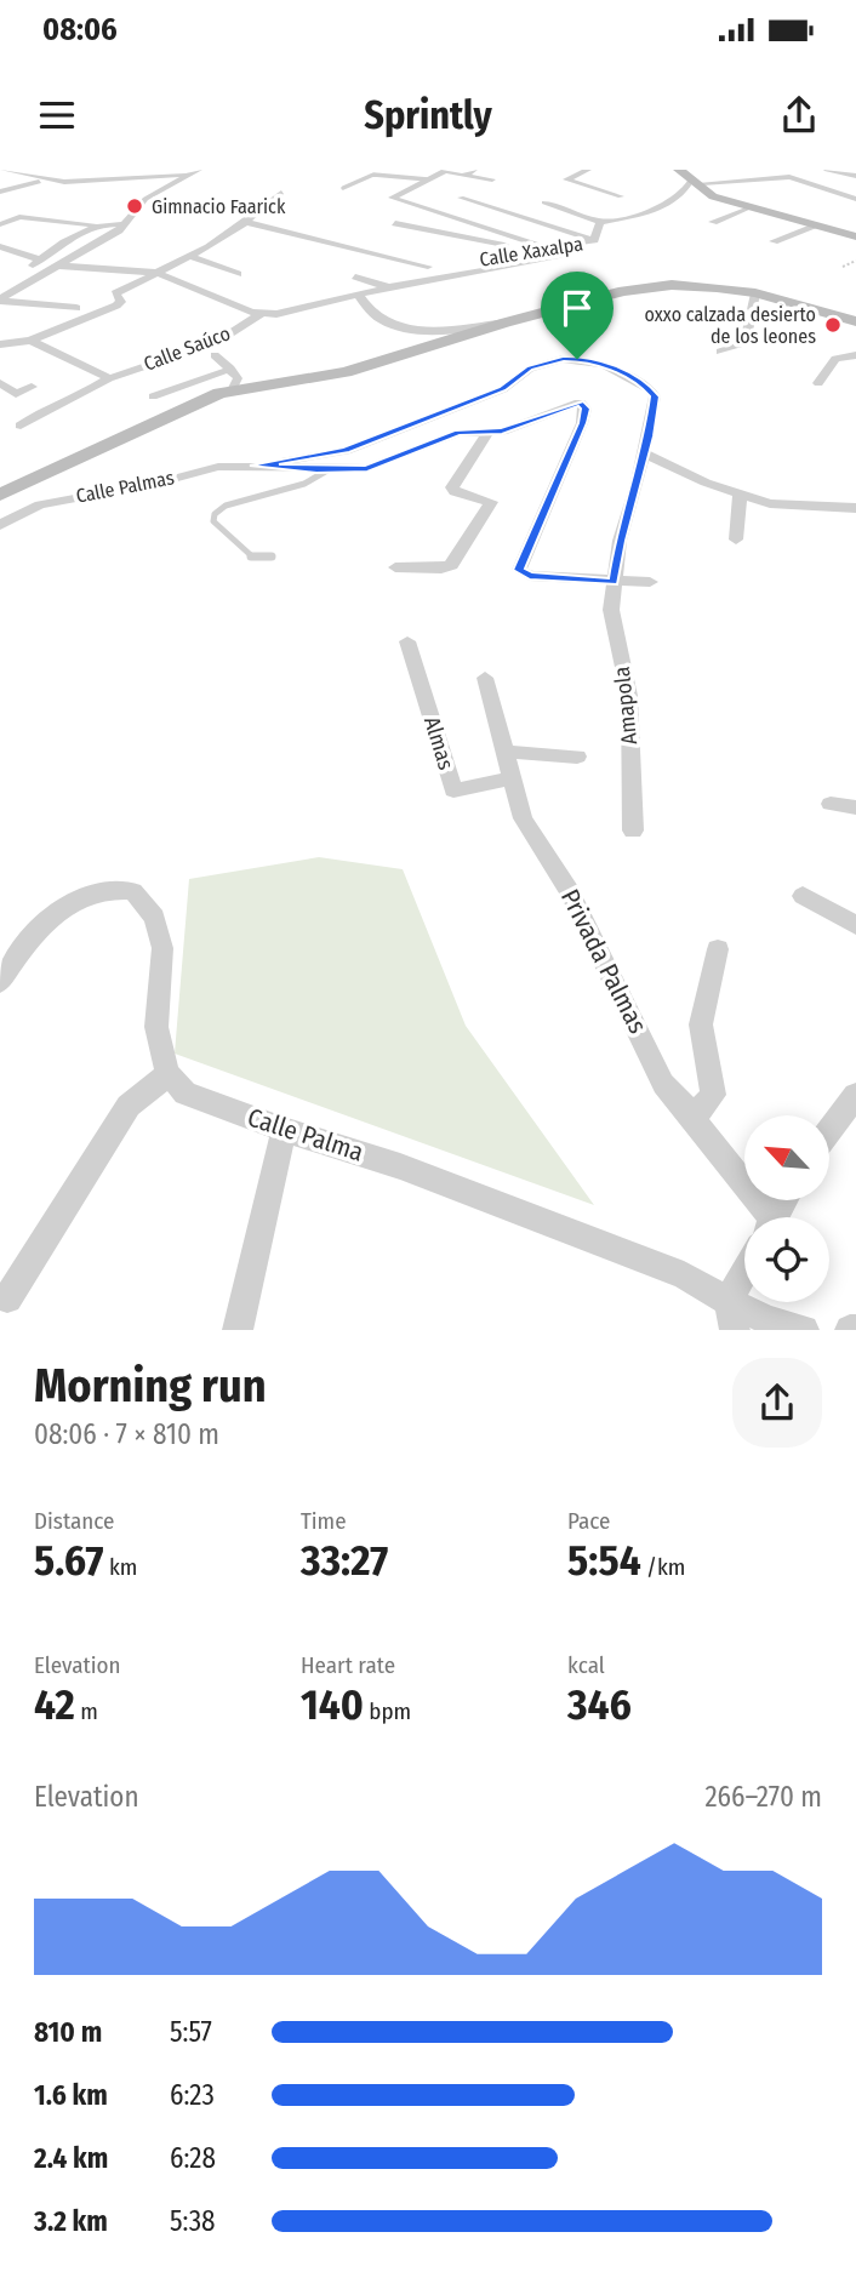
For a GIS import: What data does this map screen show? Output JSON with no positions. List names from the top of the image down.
{
  "streets": {
    "street": [
      "Calle Xaxalpa",
      "Calle Saúco",
      "Calle Palmas",
      "Amapola",
      "Almas",
      "Privada Palmas",
      "Calle Palma"
    ]
  },
  "crossings": [
    ["Calle Palmas", "Amapola"],
    ["Almas", "Privada Palmas"]
  ],
  "places": ["Gimnacio Faarick", "oxxo calzada desierto de los leones"],
  "north": "top left",
  "page": {
    "status": "08:06",
    "header": "Sprintly",
    "heading": ["Morning run", "08:06 · 7 × 810 m"],
    "stats": [
      ["Distance", "5.67 km"],
      ["Time", "33:27"],
      ["Pace", "5:54 /km"],
      ["Elevation", "42 m"],
      ["Heart rate", "140 bpm"],
      ["kcal", "346"]
    ],
    "chart": ["Elevation", "266–270 m"],
    "list": [
      {
        "name": "810 m",
        "note": "5:57"
      },
      {
        "name": "1.6 km",
        "note": "6:23"
      },
      {
        "name": "2.4 km",
        "note": "6:28"
      },
      {
        "name": "3.2 km",
        "note": "5:38"
      }
    ]
  }
}
